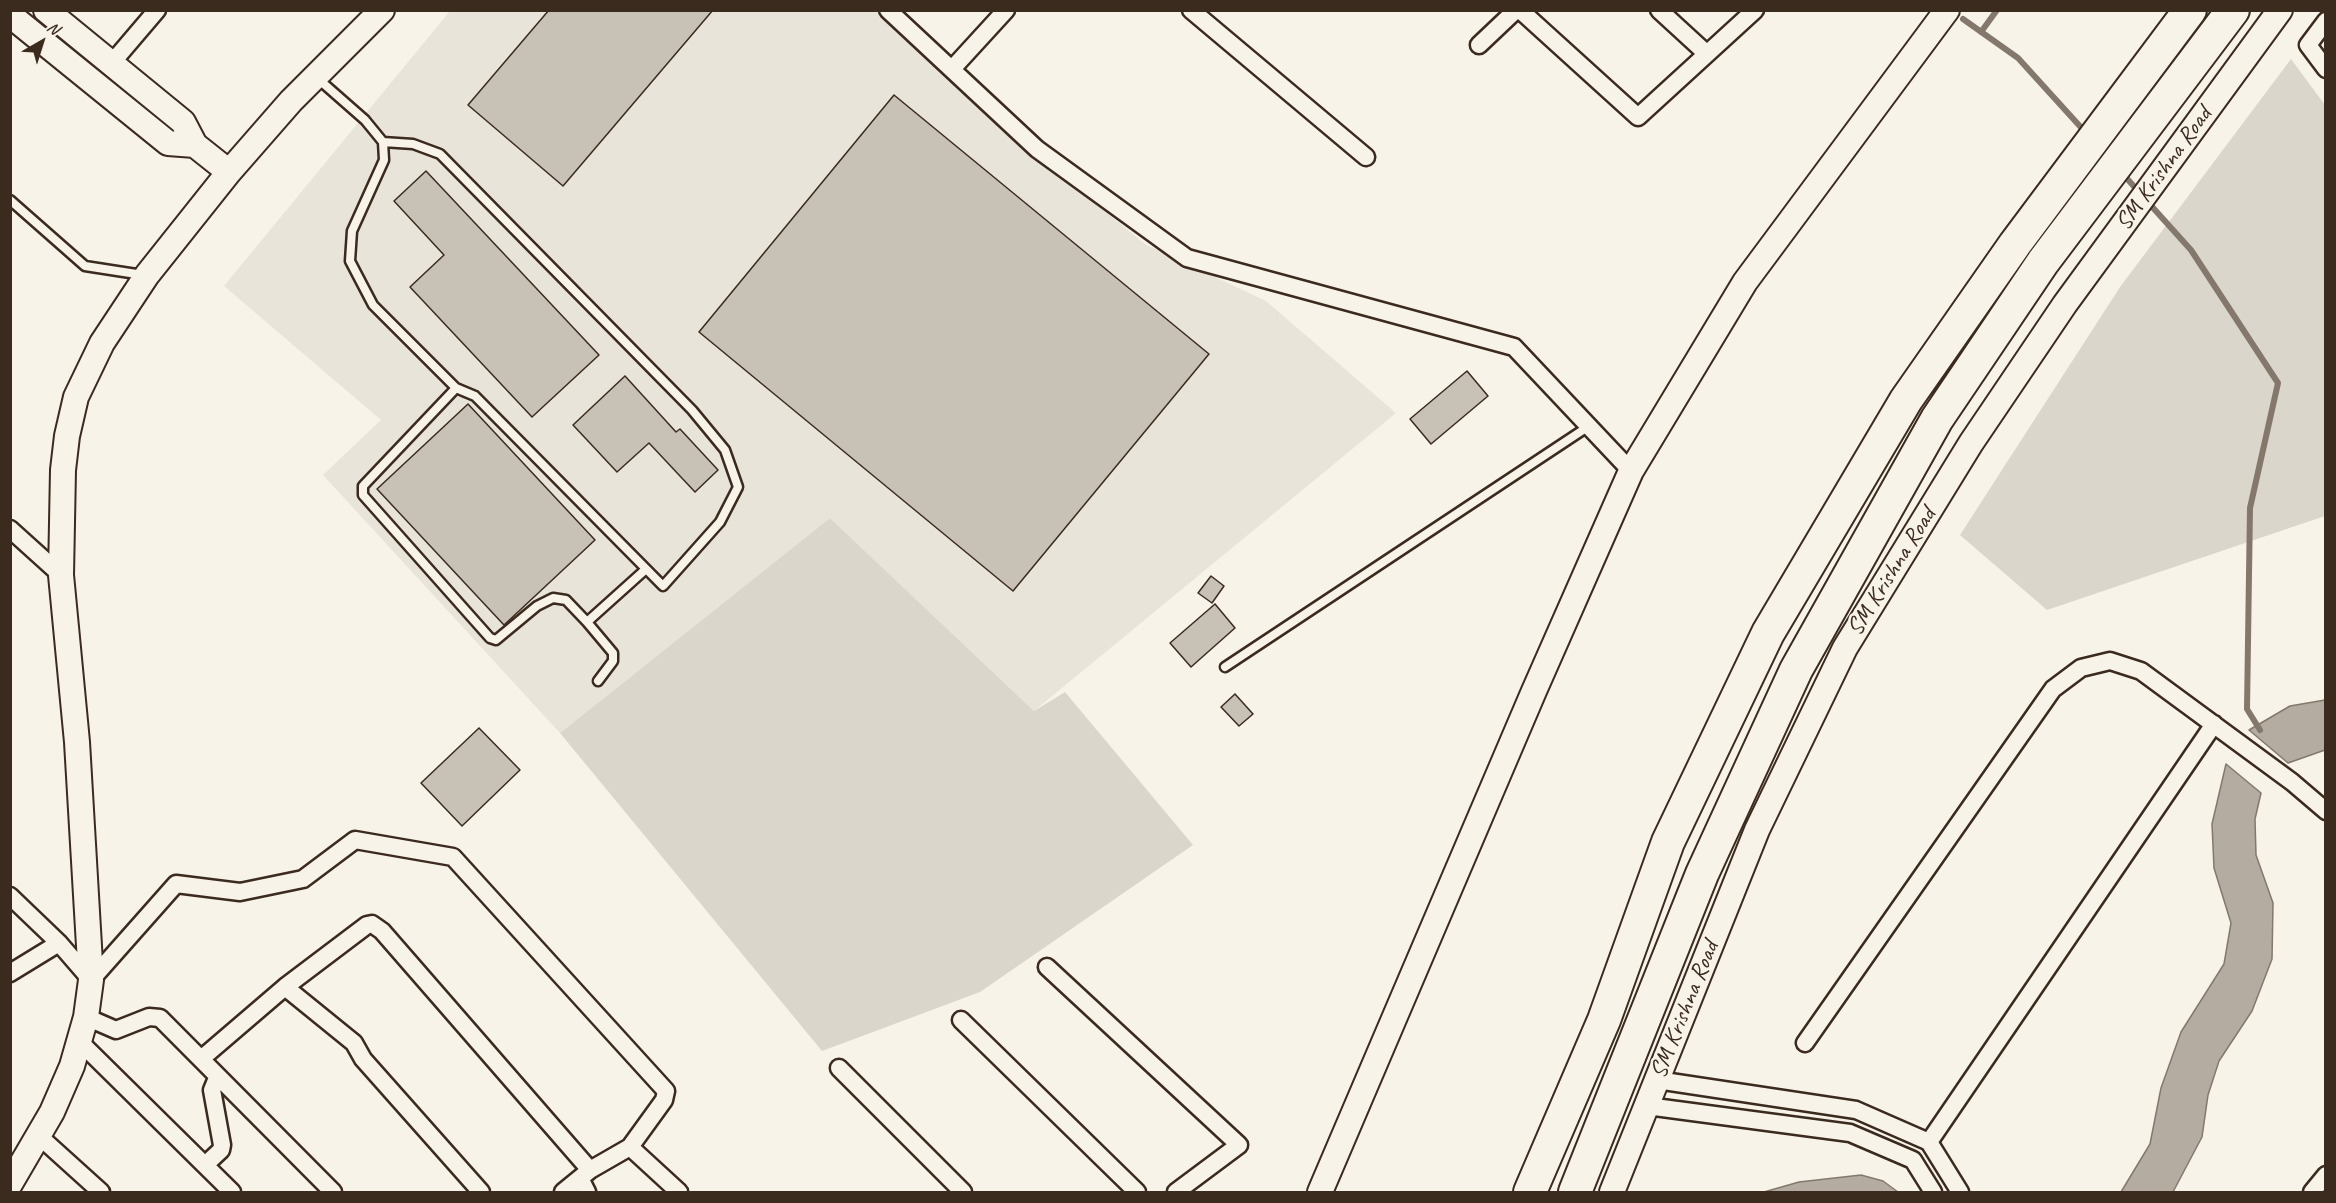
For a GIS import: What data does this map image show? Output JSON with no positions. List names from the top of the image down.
{
  "streets": {
    "highway": ["SM Krishna Road"]
  },
  "north": "top right"
}
